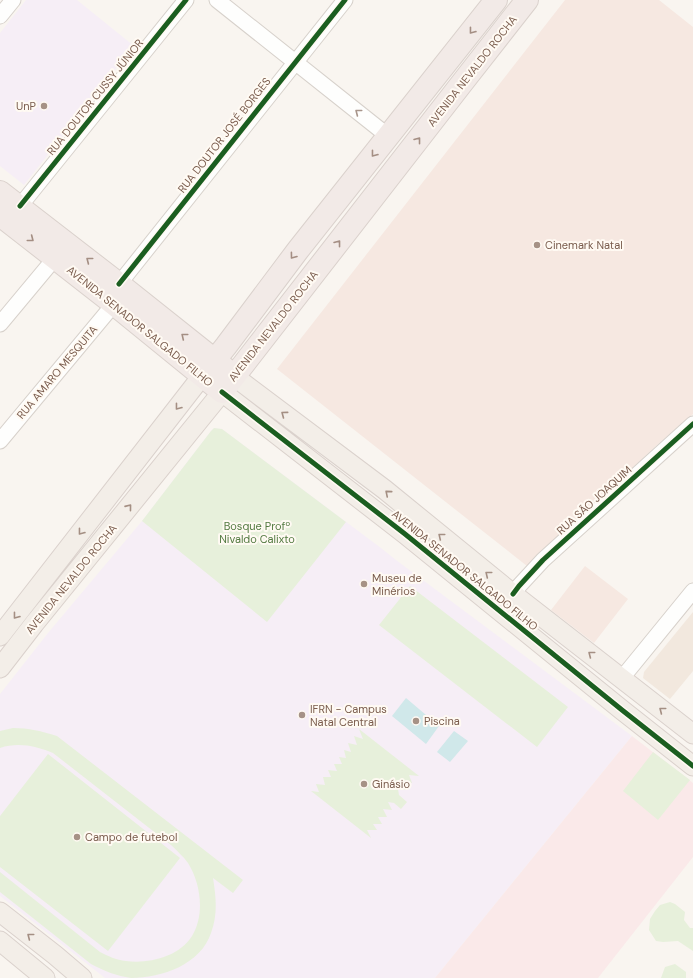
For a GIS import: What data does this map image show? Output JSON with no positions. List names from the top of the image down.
{
  "streets": {
    "highway": ["AVENIDA NEVALDO ROCHA", "AVENIDA SENADOR SALGADO FILHO"],
    "street": [
      "RUA DOUTOR CUSSY JÚNIOR",
      "RUA DOUTOR JOSÉ BORGES",
      "RUA AMARO MESQUITA",
      "RUA SÃO JOAQUIM"
    ]
  },
  "crossings": [
    ["AVENIDA NEVALDO ROCHA", "AVENIDA SENADOR SALGADO FILHO"],
    ["RUA DOUTOR CUSSY JÚNIOR", "AVENIDA SENADOR SALGADO FILHO"],
    ["RUA DOUTOR JOSÉ BORGES", "AVENIDA SENADOR SALGADO FILHO"],
    ["RUA DOUTOR JOSÉ BORGES", "RUA AMARO MESQUITA"],
    ["AVENIDA SENADOR SALGADO FILHO", "RUA AMARO MESQUITA"],
    ["AVENIDA SENADOR SALGADO FILHO", "RUA SÃO JOAQUIM"]
  ],
  "one_way": ["AVENIDA SENADOR SALGADO FILHO"],
  "parks": ["Bosque Profº Nivaldo Calixto"],
  "places": [
    "UnP",
    "Cinemark Natal",
    "Museu de Minérios",
    "IFRN - Campus Natal Central",
    "Piscina",
    "Ginásio",
    "Campo de futebol"
  ]
}
